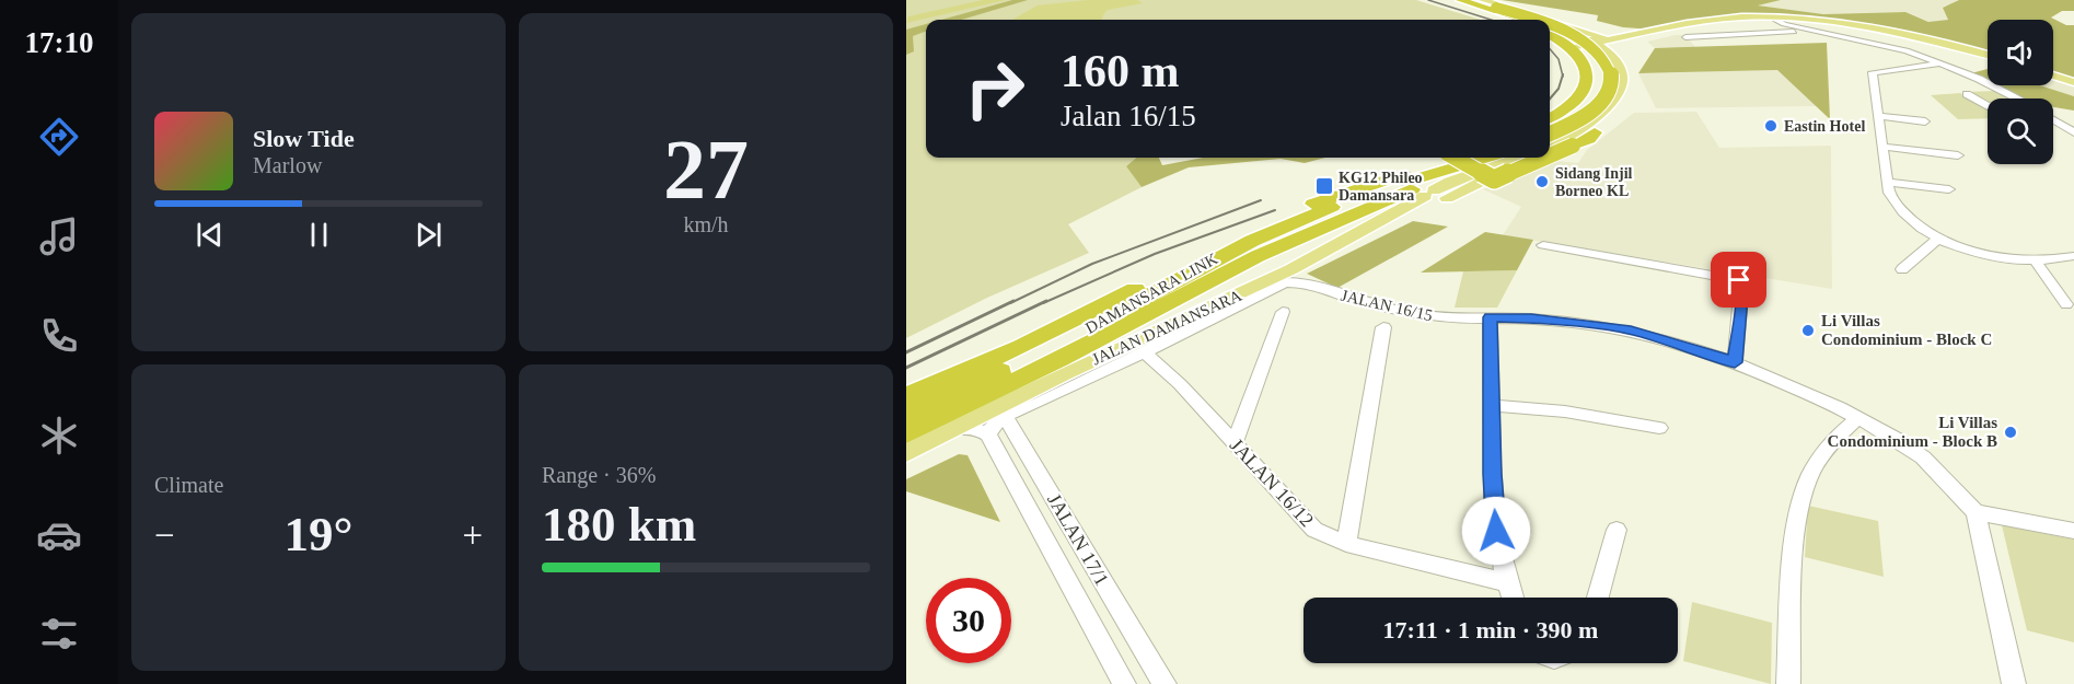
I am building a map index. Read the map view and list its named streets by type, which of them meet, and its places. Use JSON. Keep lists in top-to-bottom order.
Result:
{
  "streets": {
    "highway": ["DAMANSARA LINK"],
    "main road": ["JALAN DAMANSARA"],
    "street": ["JALAN 16/15", "JALAN 16/12", "JALAN 17/1"]
  },
  "crossings": [
    ["DAMANSARA LINK", "JALAN DAMANSARA"],
    ["JALAN 16/15", "JALAN 16/12"],
    ["JALAN DAMANSARA", "JALAN 17/1"]
  ],
  "places": {
    "other": [
      "Eastin Hotel",
      "Sidang Injil Borneo KL",
      "Li Villas Condominium - Block C",
      "Li Villas Condominium - Block B"
    ],
    "transit": ["KG12 Phileo Damansara"]
  },
  "page": {
    "tabs": "17:10",
    "tile": [
      ["27", "km/h"],
      "Climate",
      ["Range · 36%", "180 km"]
    ],
    "turn": ["160 m", "Jalan 16/15"],
    "song": ["Slow Tide", "Marlow"],
    "heat": ["−", "19°", "+"],
    "limit": "30",
    "trip": "17:11 · 1 min · 390 m"
  }
}
